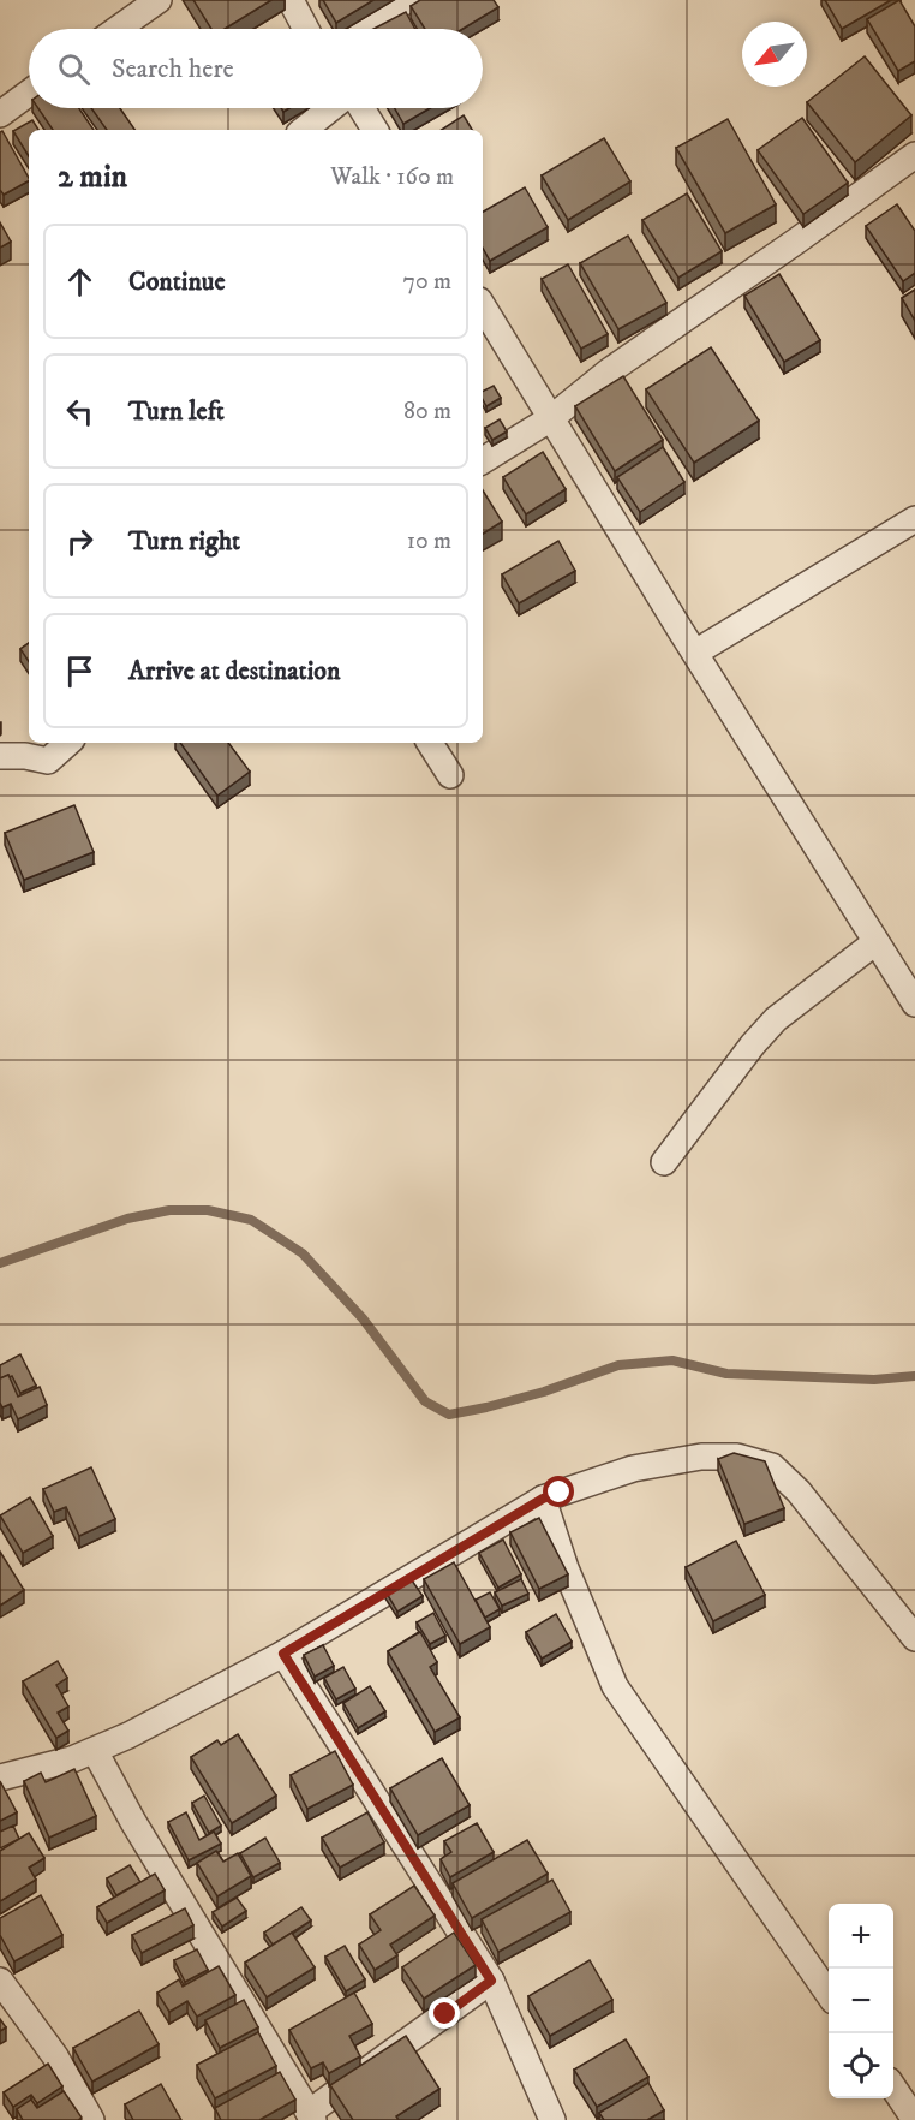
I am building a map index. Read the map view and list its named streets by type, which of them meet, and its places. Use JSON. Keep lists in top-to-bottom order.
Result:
{
  "north": "bottom left",
  "page": {
    "search": "Search here",
    "heading": ["2 min", "Walk · 160 m"],
    "list": [
      ["Continue", "70 m"],
      ["Turn left", "80 m"],
      ["Turn right", "10 m"],
      "Arrive at destination"
    ],
    "map_buttons": ["+", "−"]
  }
}
